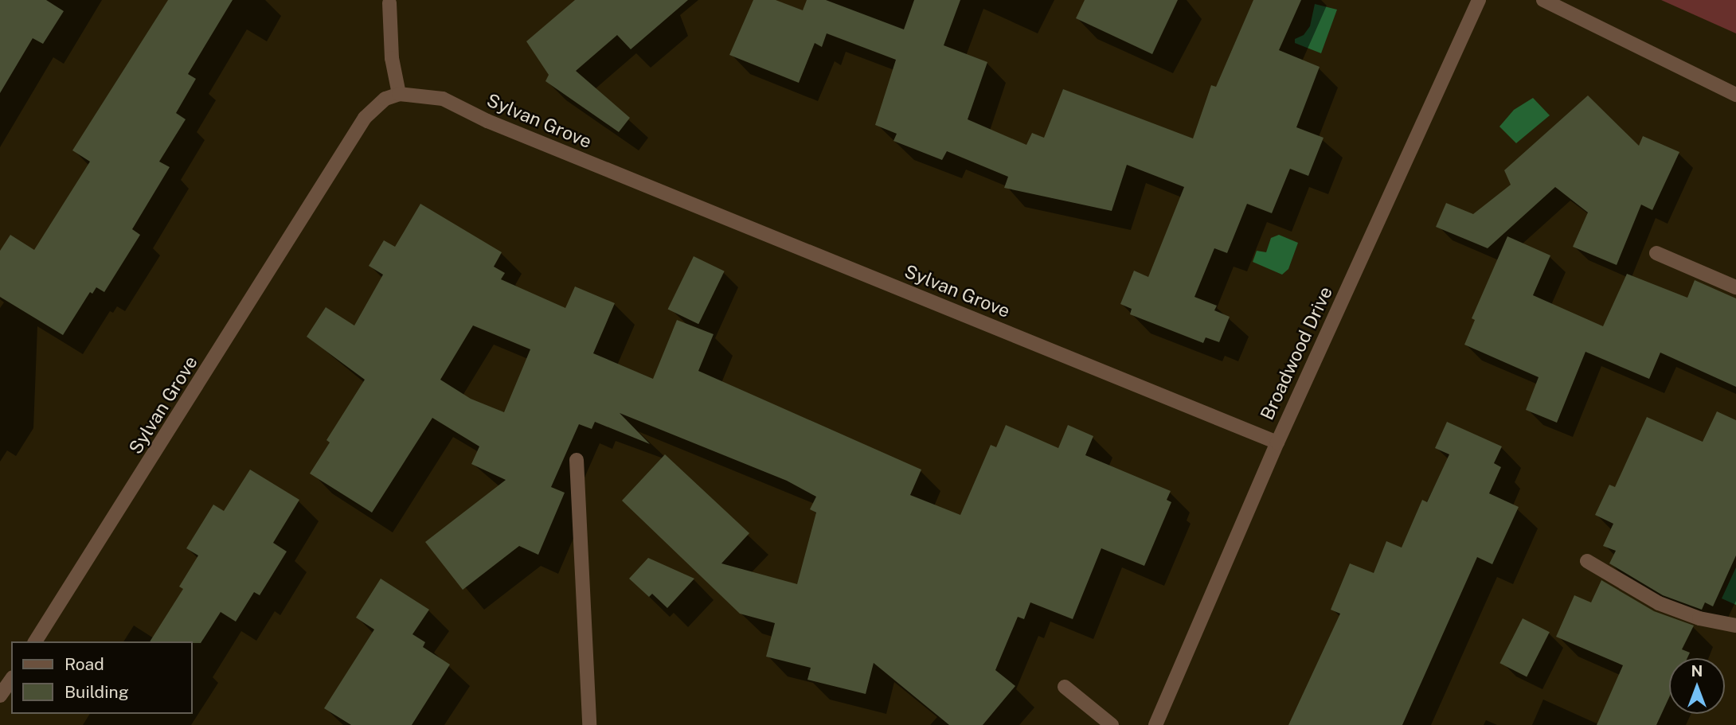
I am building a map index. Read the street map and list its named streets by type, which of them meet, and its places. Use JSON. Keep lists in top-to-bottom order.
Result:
{
  "streets": {
    "street": ["Sylvan Grove", "Broadwood Drive"]
  },
  "crossings": [
    ["Sylvan Grove", "Broadwood Drive"]
  ],
  "legend": ["Road", "Building"],
  "north": "top"
}
